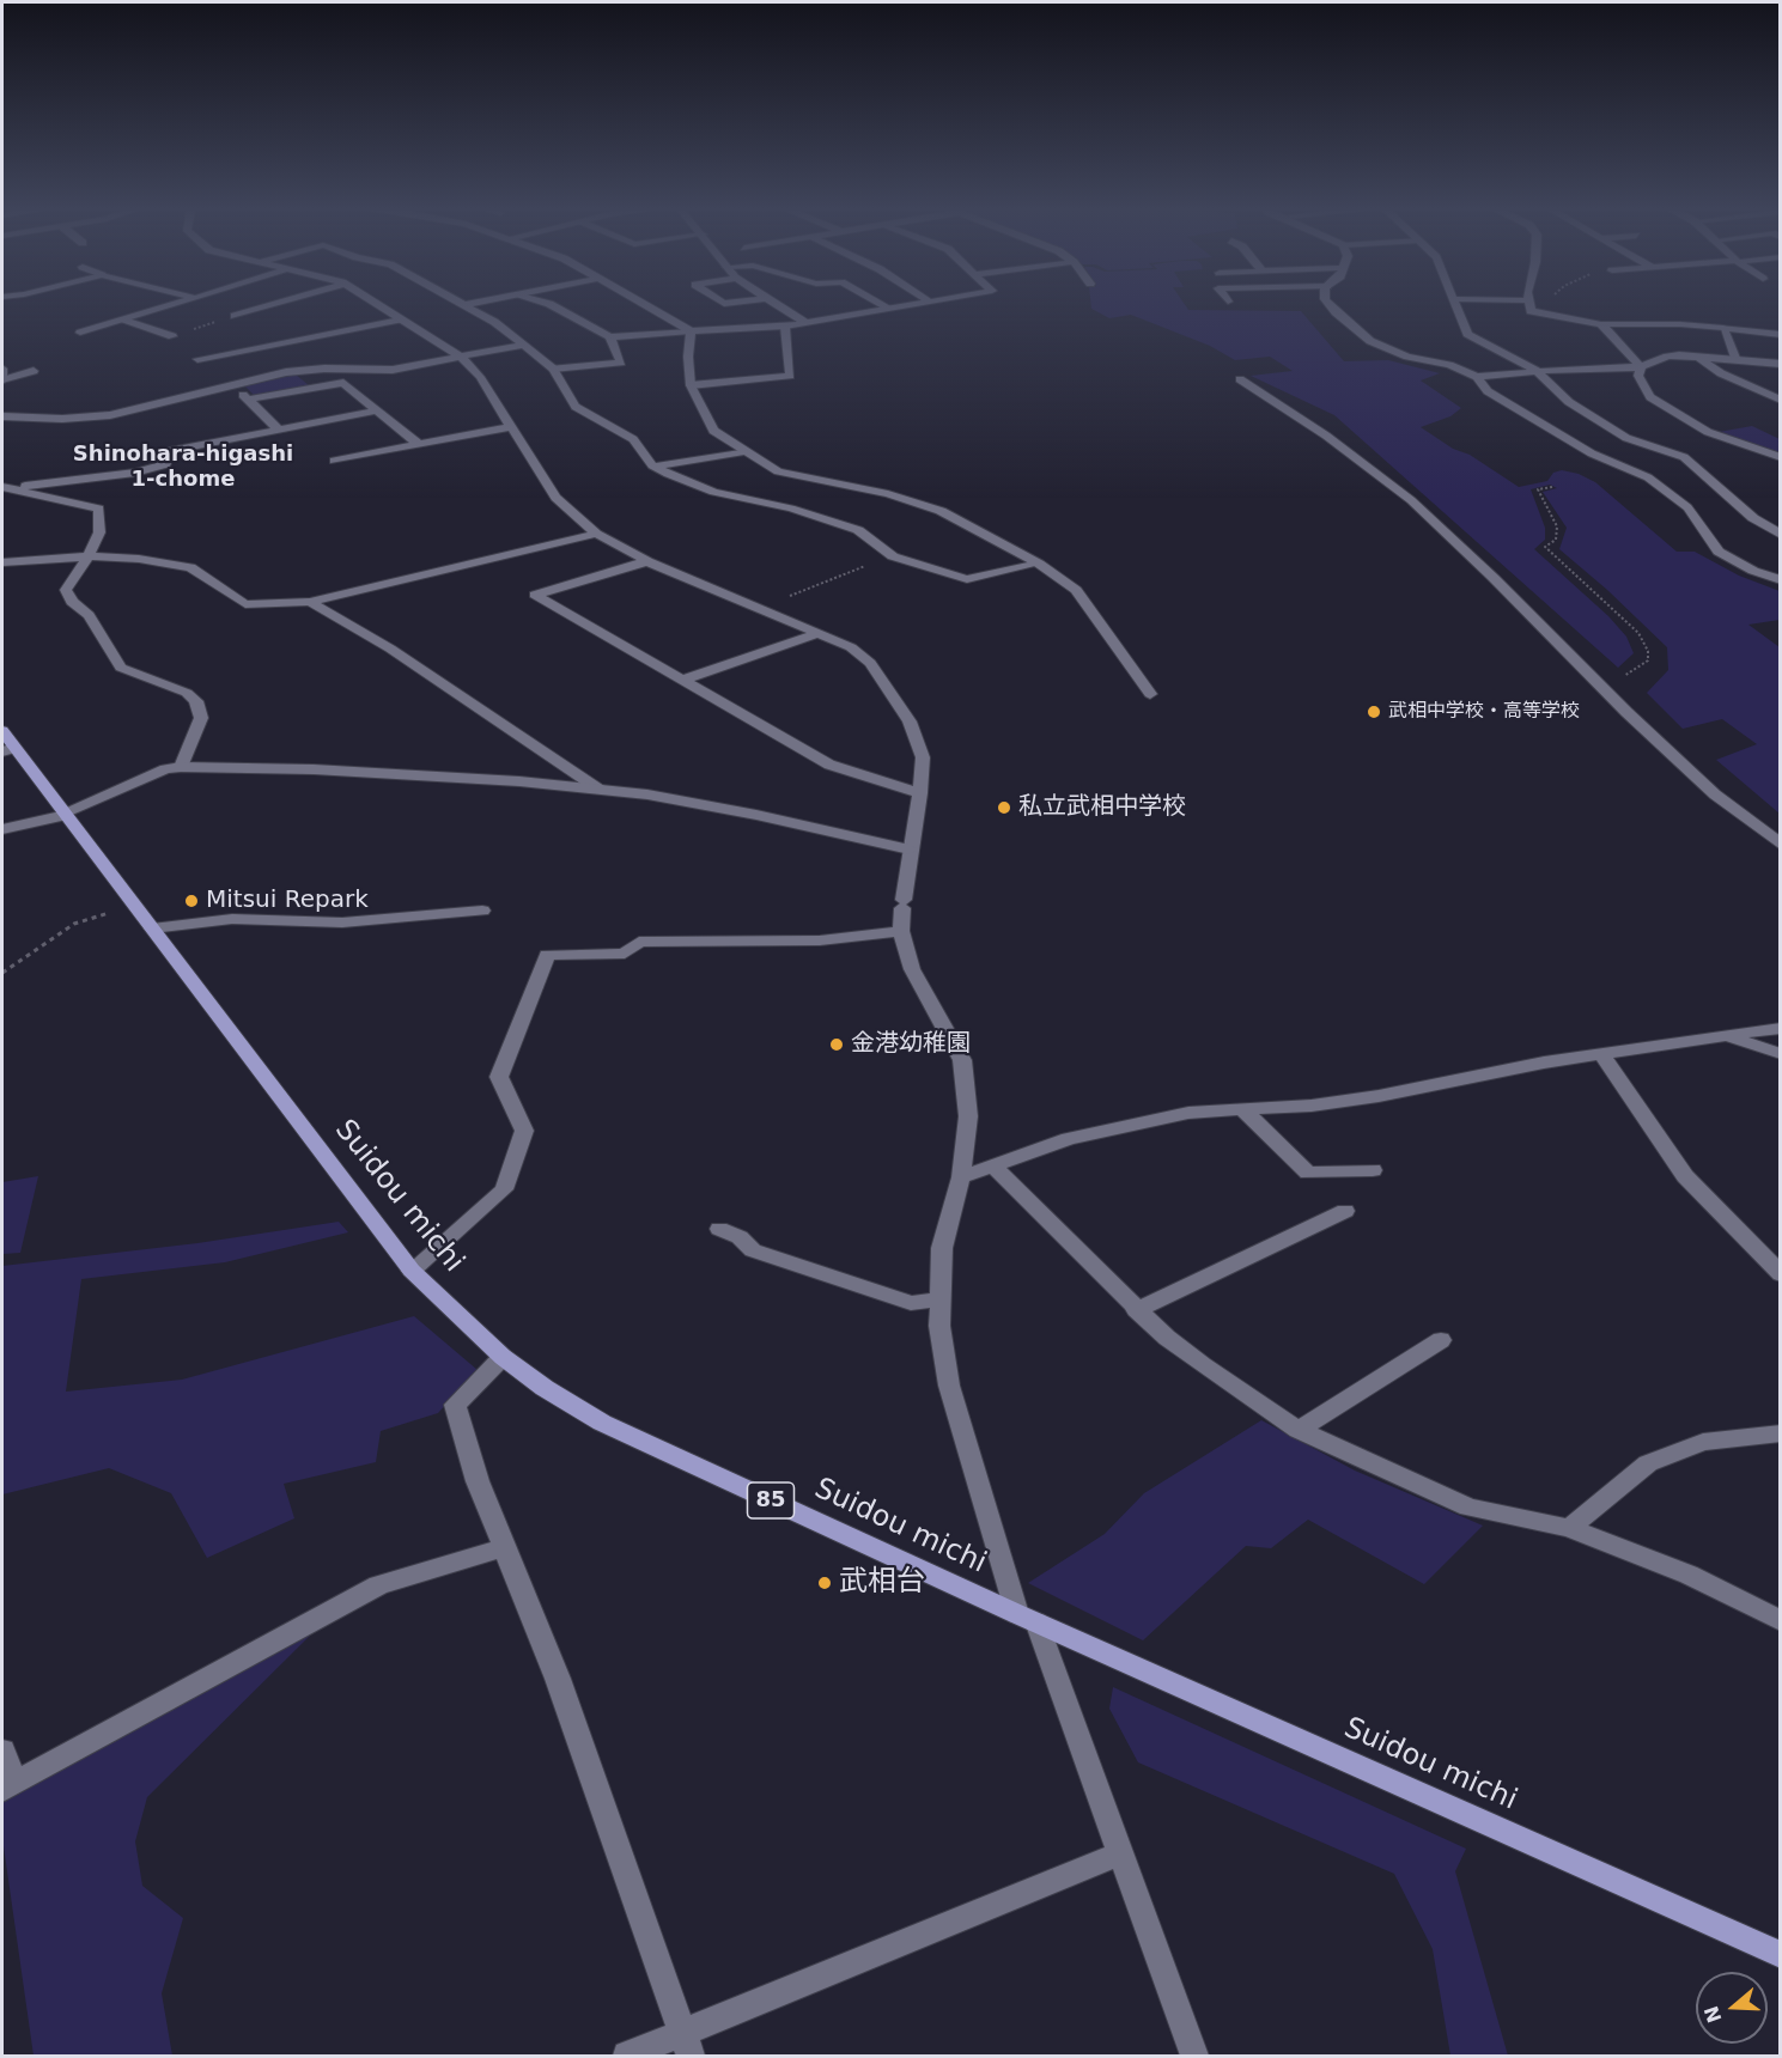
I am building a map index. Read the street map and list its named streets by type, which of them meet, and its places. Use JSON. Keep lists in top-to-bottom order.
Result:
{
  "streets": {
    "main road": ["Suidou michi", "85"]
  },
  "districts": ["Shinohara-higashi 1-chome"],
  "places": [
    "武相中学校・高等学校",
    "私立武相中学校",
    "Mitsui Repark",
    "金港幼稚園",
    "武相台"
  ],
  "north": "left"
}
